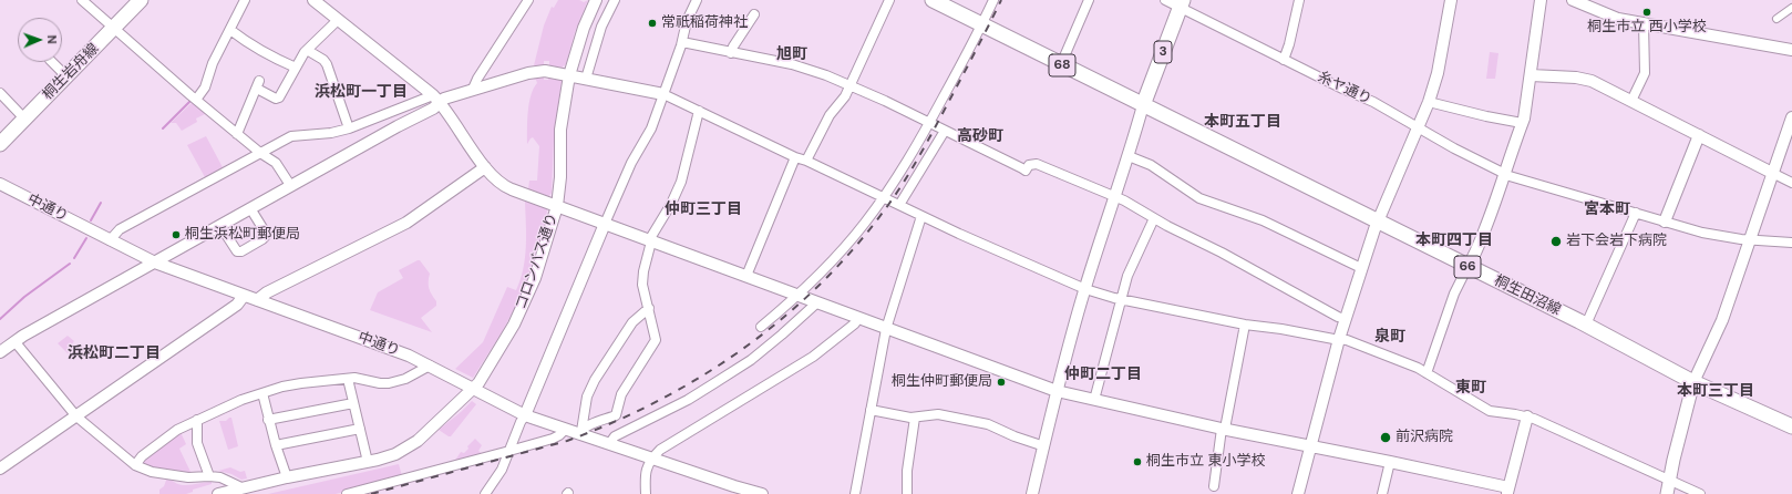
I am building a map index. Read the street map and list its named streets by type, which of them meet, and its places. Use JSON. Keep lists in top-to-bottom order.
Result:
{
  "streets": {
    "main road": [
      "3",
      "68",
      "桐生岩舟線",
      "66",
      "桐生田沼線"
    ],
    "street": ["糸ヤ通り", "中通り", "コロンバス通り"]
  },
  "crossings": [
    ["3", "68"],
    ["3", "糸ヤ通り"],
    ["3", "桐生田沼線"],
    ["68", "桐生田沼線"],
    ["中通り", "コロンバス通り"]
  ],
  "districts": [
    "旭町",
    "浜松町一丁目",
    "本町五丁目",
    "高砂町",
    "仲町三丁目",
    "宮本町",
    "本町四丁目",
    "泉町",
    "浜松町二丁目",
    "仲町二丁目",
    "東町",
    "本町三丁目"
  ],
  "places": [
    "桐生市立 西小学校",
    "常祇稲荷神社",
    "桐生浜松町郵便局",
    "岩下会岩下病院",
    "桐生仲町郵便局",
    "前沢病院",
    "桐生市立 東小学校"
  ],
  "north": "right"
}
